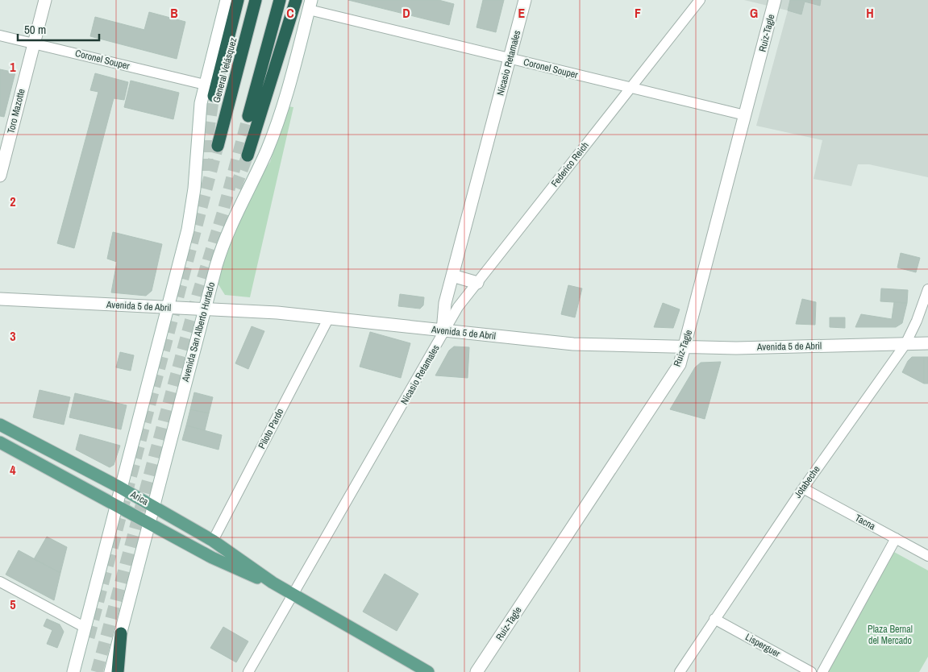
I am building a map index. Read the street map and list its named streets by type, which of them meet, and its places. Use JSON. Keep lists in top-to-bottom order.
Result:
{
  "streets": {
    "highway": ["General Velásquez"],
    "main road": ["Arica"],
    "street": [
      "Ruiz-Tagle",
      "Coronel Souper",
      "Nicasio Retamales",
      "Toro Mazotte",
      "Federico Reich",
      "Avenida 5 de Abril",
      "Avenida San Alberto Hurtado",
      "Piloto Pardo",
      "Jotabeche",
      "Tacna",
      "Lisperguer"
    ]
  },
  "crossings": [
    ["Ruiz-Tagle", "Coronel Souper"],
    ["Ruiz-Tagle", "Avenida 5 de Abril"],
    ["Coronel Souper", "Nicasio Retamales"],
    ["Coronel Souper", "Toro Mazotte"],
    ["Coronel Souper", "Federico Reich"],
    ["Coronel Souper", "Avenida San Alberto Hurtado"],
    ["Nicasio Retamales", "Federico Reich"],
    ["Nicasio Retamales", "Avenida 5 de Abril"],
    ["Nicasio Retamales", "Arica"],
    ["Federico Reich", "Avenida 5 de Abril"],
    ["Avenida 5 de Abril", "Avenida San Alberto Hurtado"],
    ["Avenida 5 de Abril", "Piloto Pardo"],
    ["Avenida 5 de Abril", "Jotabeche"],
    ["Avenida San Alberto Hurtado", "Arica"],
    ["Piloto Pardo", "Arica"],
    ["Jotabeche", "Tacna"],
    ["Jotabeche", "Lisperguer"]
  ],
  "parks": ["Plaza Bernal del Mercado"],
  "scale_bar": "50 m",
  "grid": {
    "columns": [
      "B",
      "C",
      "D",
      "E",
      "F",
      "G",
      "H"
    ],
    "rows": [
      "1",
      "2",
      "3",
      "4",
      "5"
    ]
  }
}
